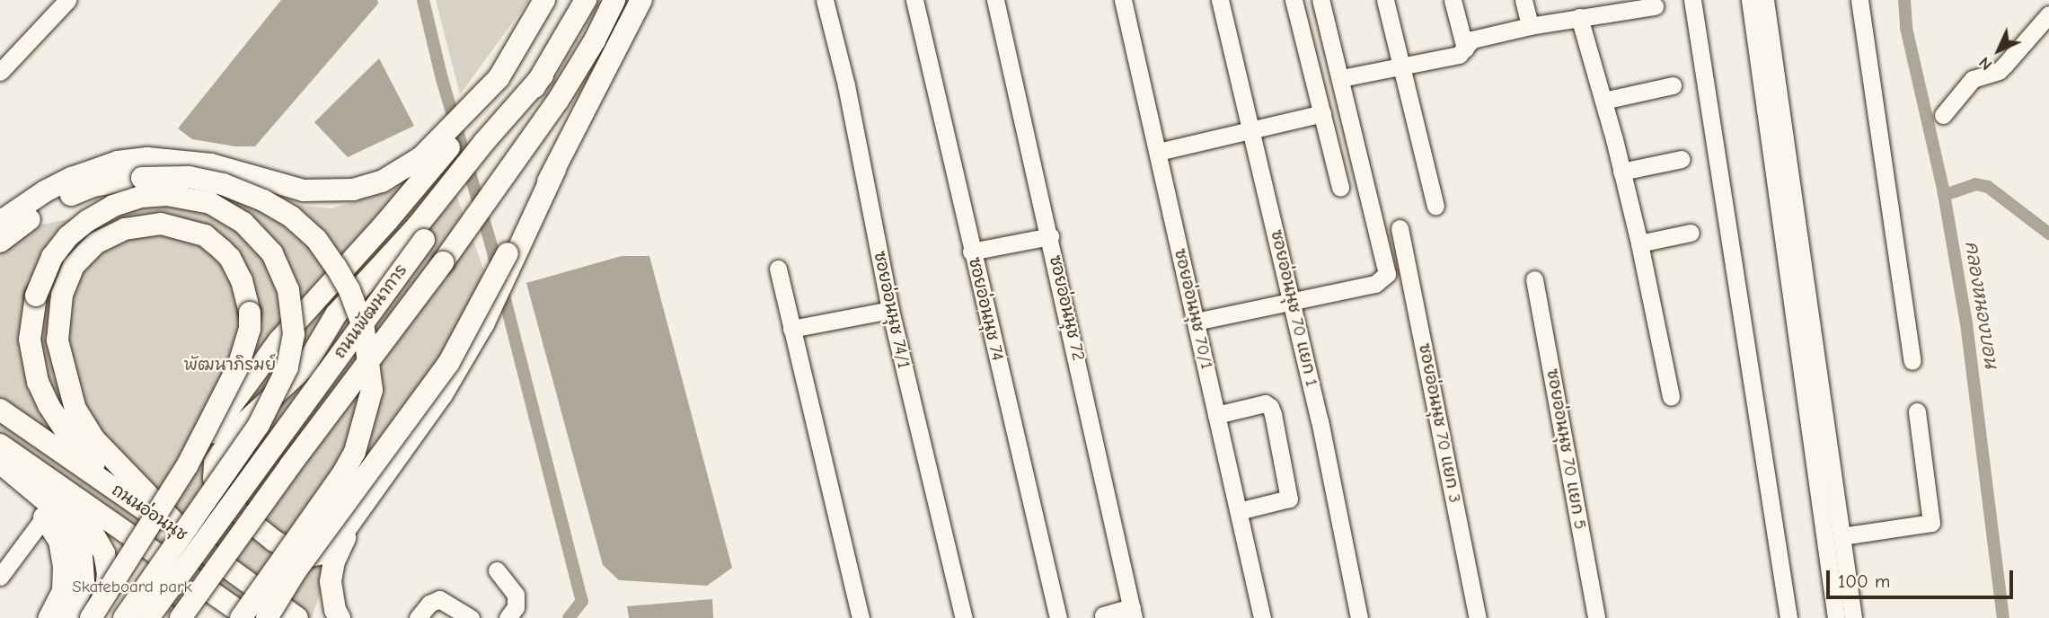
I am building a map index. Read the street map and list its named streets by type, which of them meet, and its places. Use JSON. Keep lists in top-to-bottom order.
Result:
{
  "streets": {
    "main road": ["ถนนพัฒนาการ", "ถนนอ่อนนุช"],
    "street": [
      "ซอยอ่อนนุช 72",
      "ซอยอ่อนนุช 70 แยก 1",
      "ซอยอ่อนนุช 74",
      "ซอยอ่อนนุช 70/1",
      "ซอยอ่อนนุช 74/1",
      "ซอยอ่อนนุช 70 แยก 3",
      "ซอยอ่อนนุช 70 แยก 5"
    ]
  },
  "water": ["คลองหนองบอน"],
  "parks": ["พัฒนาภิรมย์", "Skateboard park"],
  "scale_bar": "100 m",
  "north": "bottom left"
}
